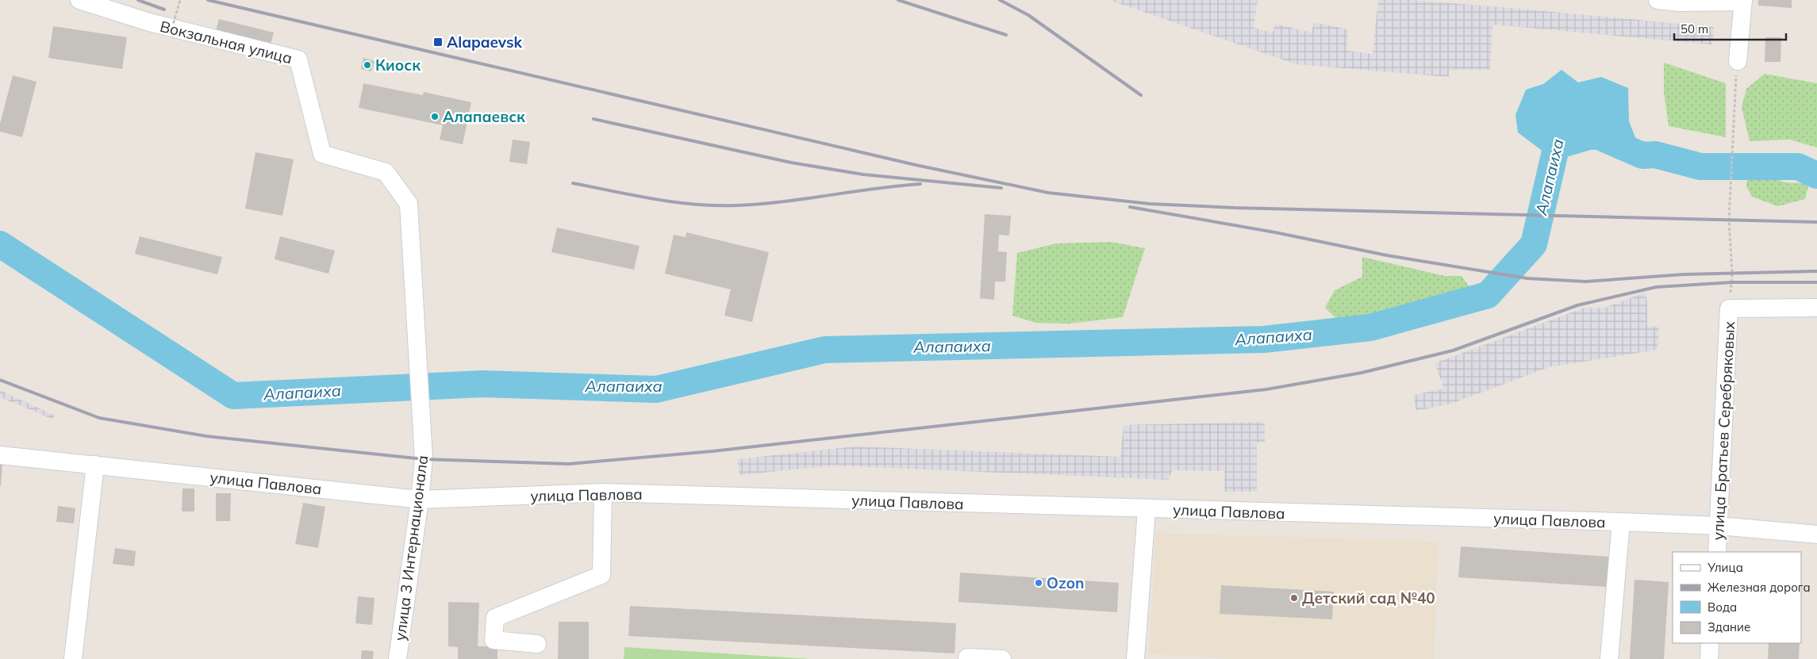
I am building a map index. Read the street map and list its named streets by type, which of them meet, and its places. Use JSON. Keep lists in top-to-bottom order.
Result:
{
  "streets": {
    "street": [
      "Вокзальная улица",
      "улица Братьев Серебряковых",
      "улица Павлова",
      "улица 3 Интернационала"
    ]
  },
  "crossings": [
    ["Вокзальная улица", "улица 3 Интернационала"],
    ["улица Братьев Серебряковых", "улица Павлова"],
    ["улица Павлова", "улица 3 Интернационала"]
  ],
  "water": ["Алапаиха"],
  "places": {
    "transit": ["Alapaevsk"],
    "other": [
      "Киоск",
      "Алапаевск",
      "Ozon",
      "Детский сад №40"
    ]
  },
  "legend": [
    "Улица",
    "Железная дорога",
    "Вода",
    "Здание"
  ],
  "scale_bar": "50 m"
}
